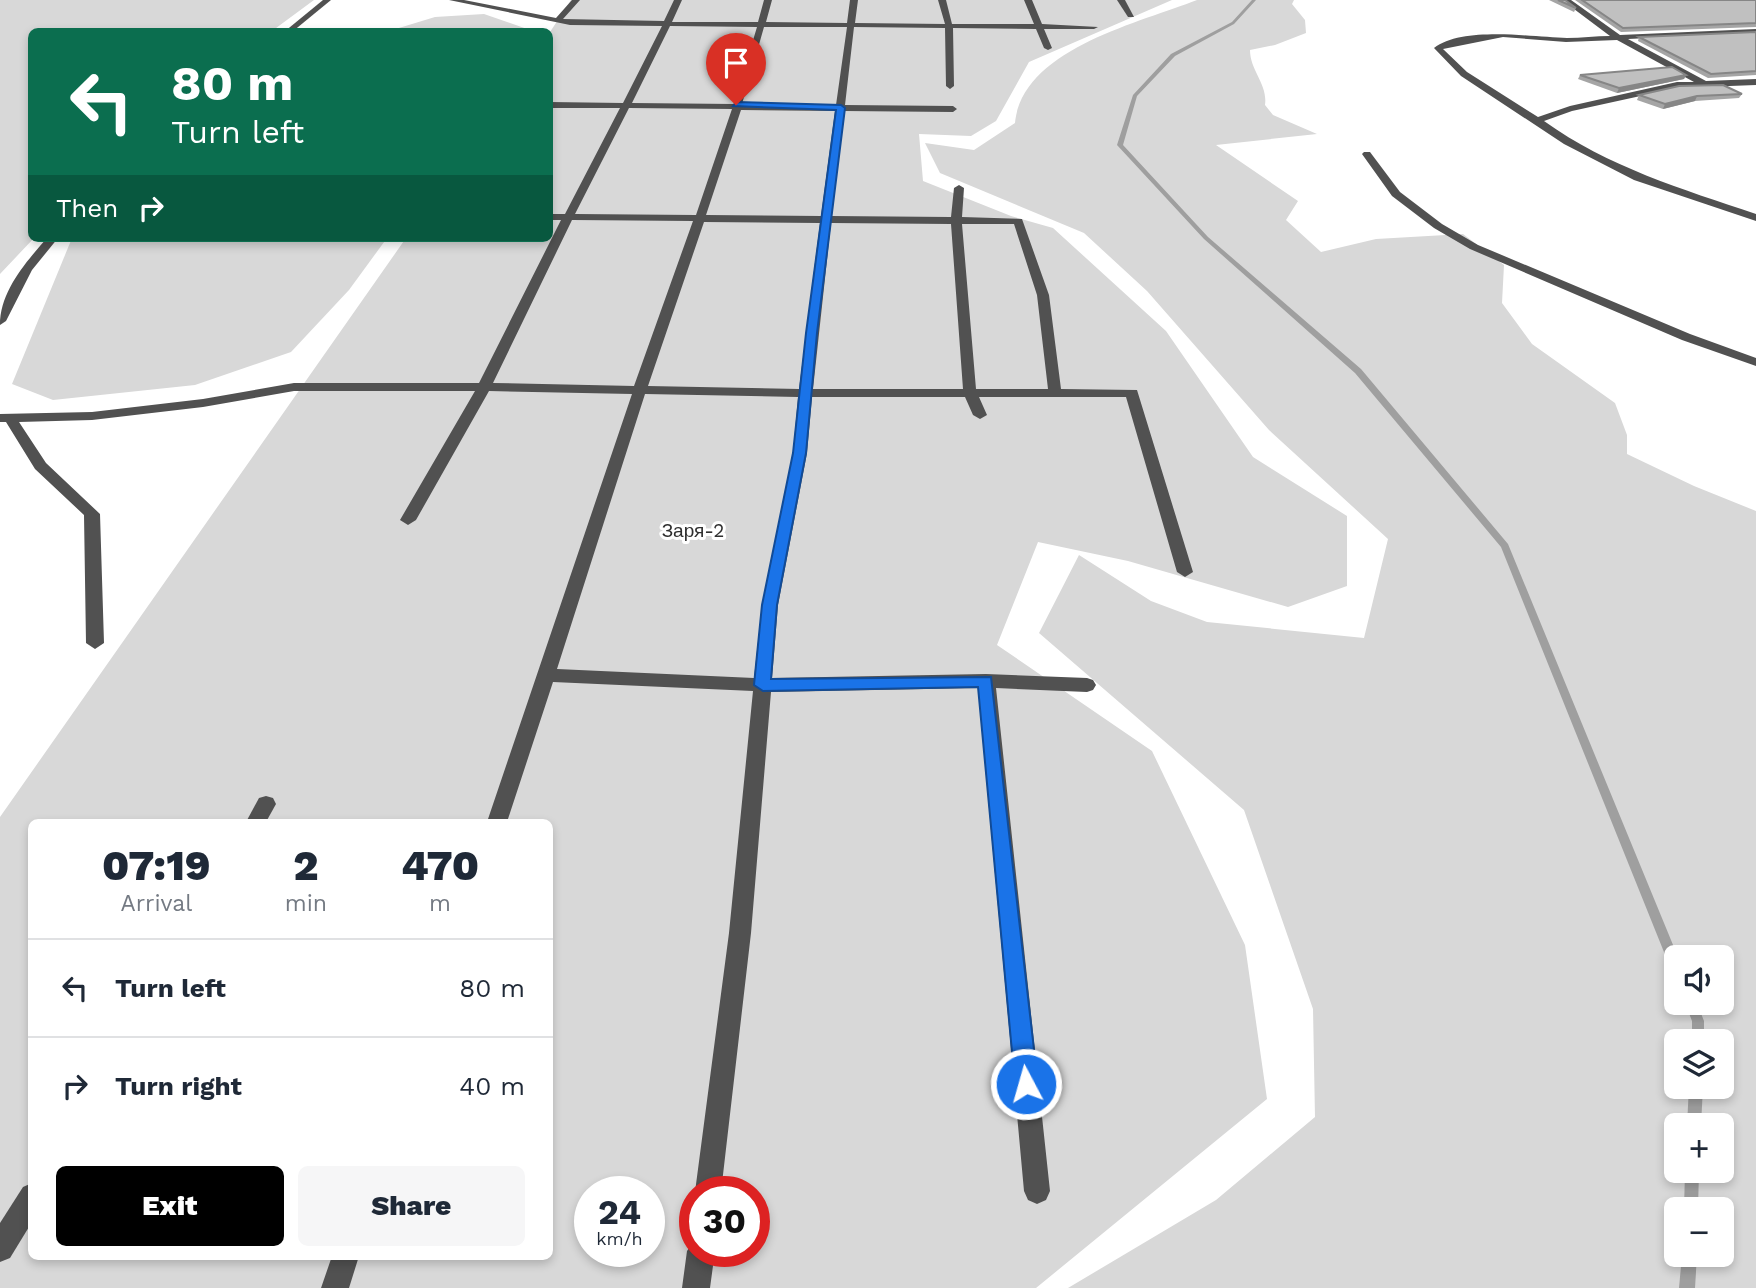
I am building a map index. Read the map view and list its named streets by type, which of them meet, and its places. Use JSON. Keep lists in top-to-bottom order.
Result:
{
  "parks": ["Заря-2"],
  "page": {
    "turn": ["80 m", "Turn left"],
    "then": "Then",
    "eta": [
      "07:19",
      "Arrival",
      "2",
      "min",
      "470",
      "m"
    ],
    "list": [
      {
        "name": "Turn left",
        "value": "80 m"
      },
      {
        "name": "Turn right",
        "value": "40 m"
      }
    ],
    "map_buttons": ["+", "−"],
    "buttons": ["Exit", "Share"],
    "speed": "24 km/h",
    "limit": "30"
  }
}
